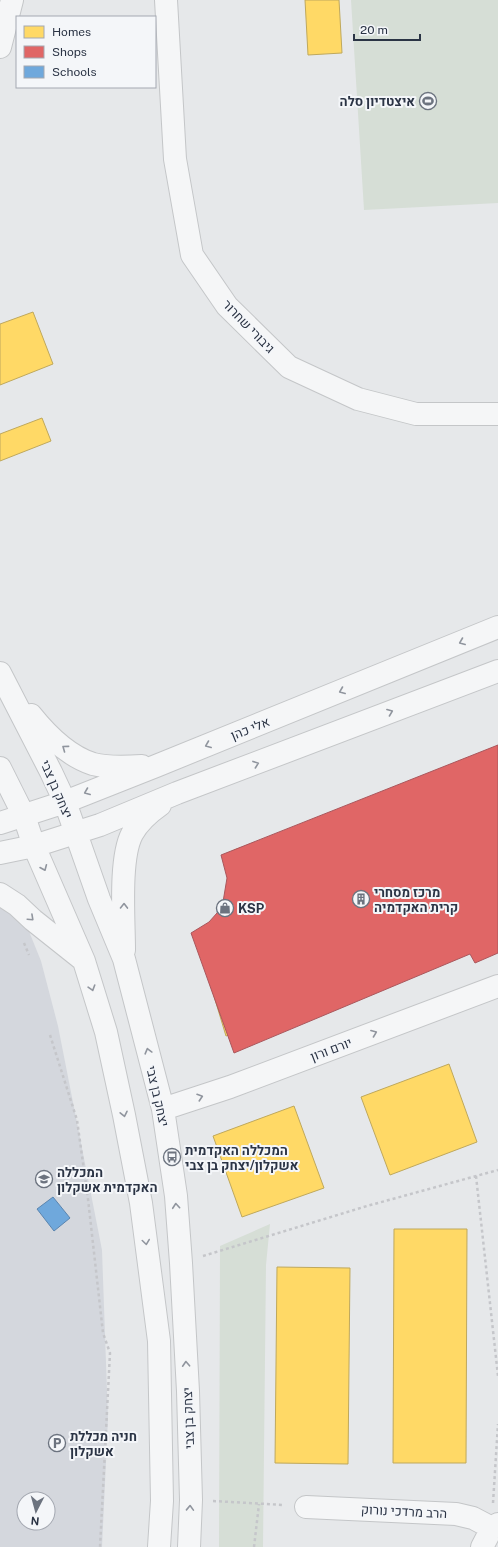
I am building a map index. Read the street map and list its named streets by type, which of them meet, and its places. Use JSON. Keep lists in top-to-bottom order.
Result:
{
  "streets": {
    "street": [
      "גיבורי שחרור",
      "אלי כהן",
      "יצחק בן צבי",
      "יורם ורון",
      "הרב מרדכי נורוק"
    ]
  },
  "crossings": [
    ["אלי כהן", "יצחק בן צבי"],
    ["יצחק בן צבי", "יורם ורון"]
  ],
  "one_way": ["יורם ורון"],
  "places": {
    "sports": ["איצטדיון סלה"],
    "building": ["מרכז מסחרי קרית האקדמיה"],
    "shop": ["KSP"],
    "bus stop": ["המכללה האקדמית אשקלון/יצחק בן צבי"],
    "school or university": ["המכללה האקדמית אשקלון"],
    "parking": ["חניה מכללת אשקלון"]
  },
  "legend": ["Homes", "Shops", "Schools"],
  "scale_bar": "20 m",
  "north": "bottom"
}
